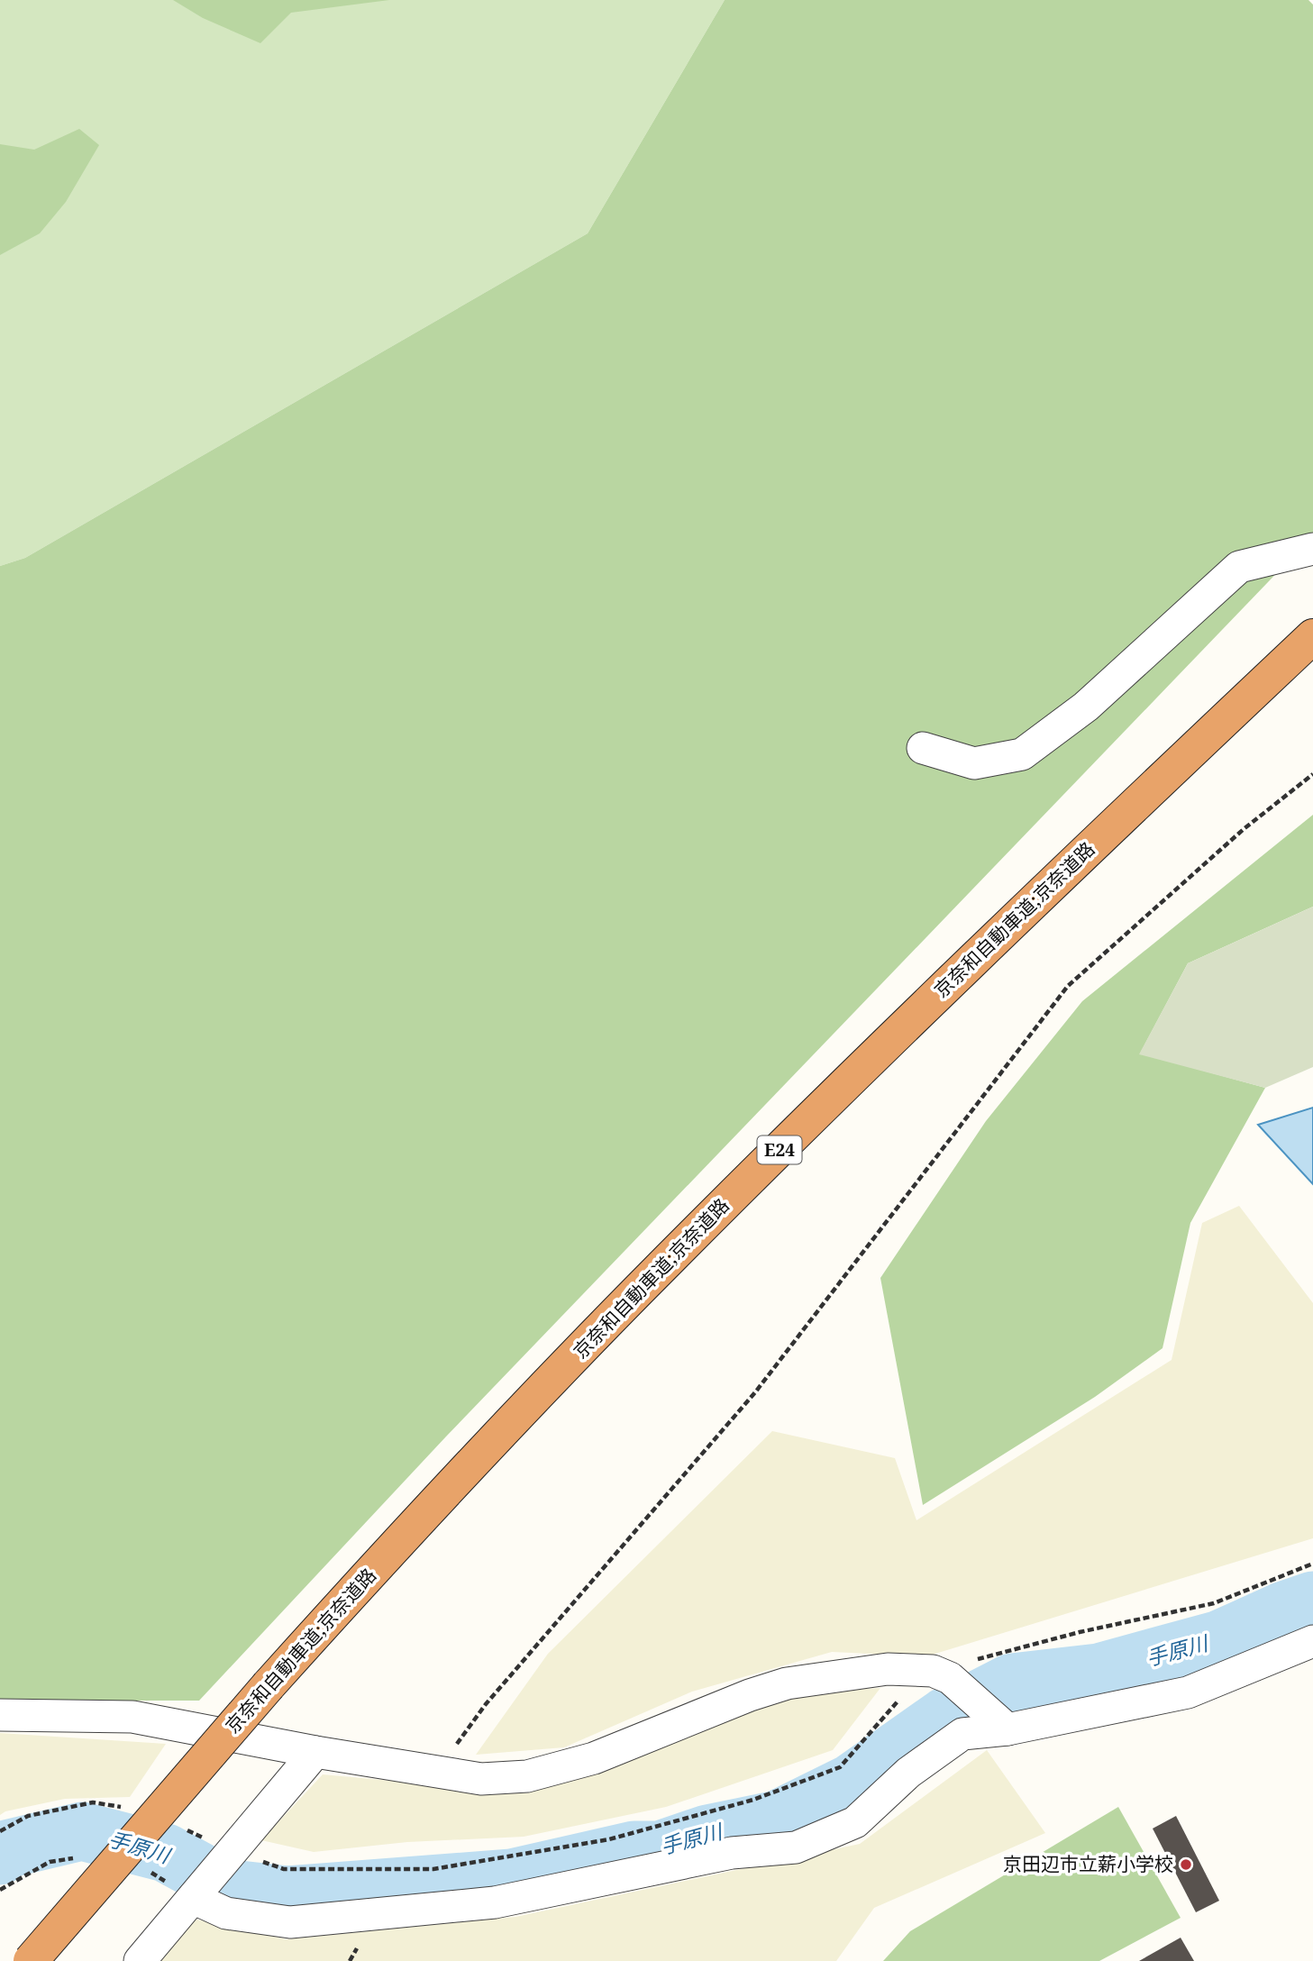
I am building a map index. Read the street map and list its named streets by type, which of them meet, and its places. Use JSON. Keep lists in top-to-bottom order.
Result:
{
  "streets": {
    "highway": ["京奈和自動車道;京奈道路", "E24"]
  },
  "water": ["手原川"],
  "places": ["京田辺市立薪小学校"]
}
